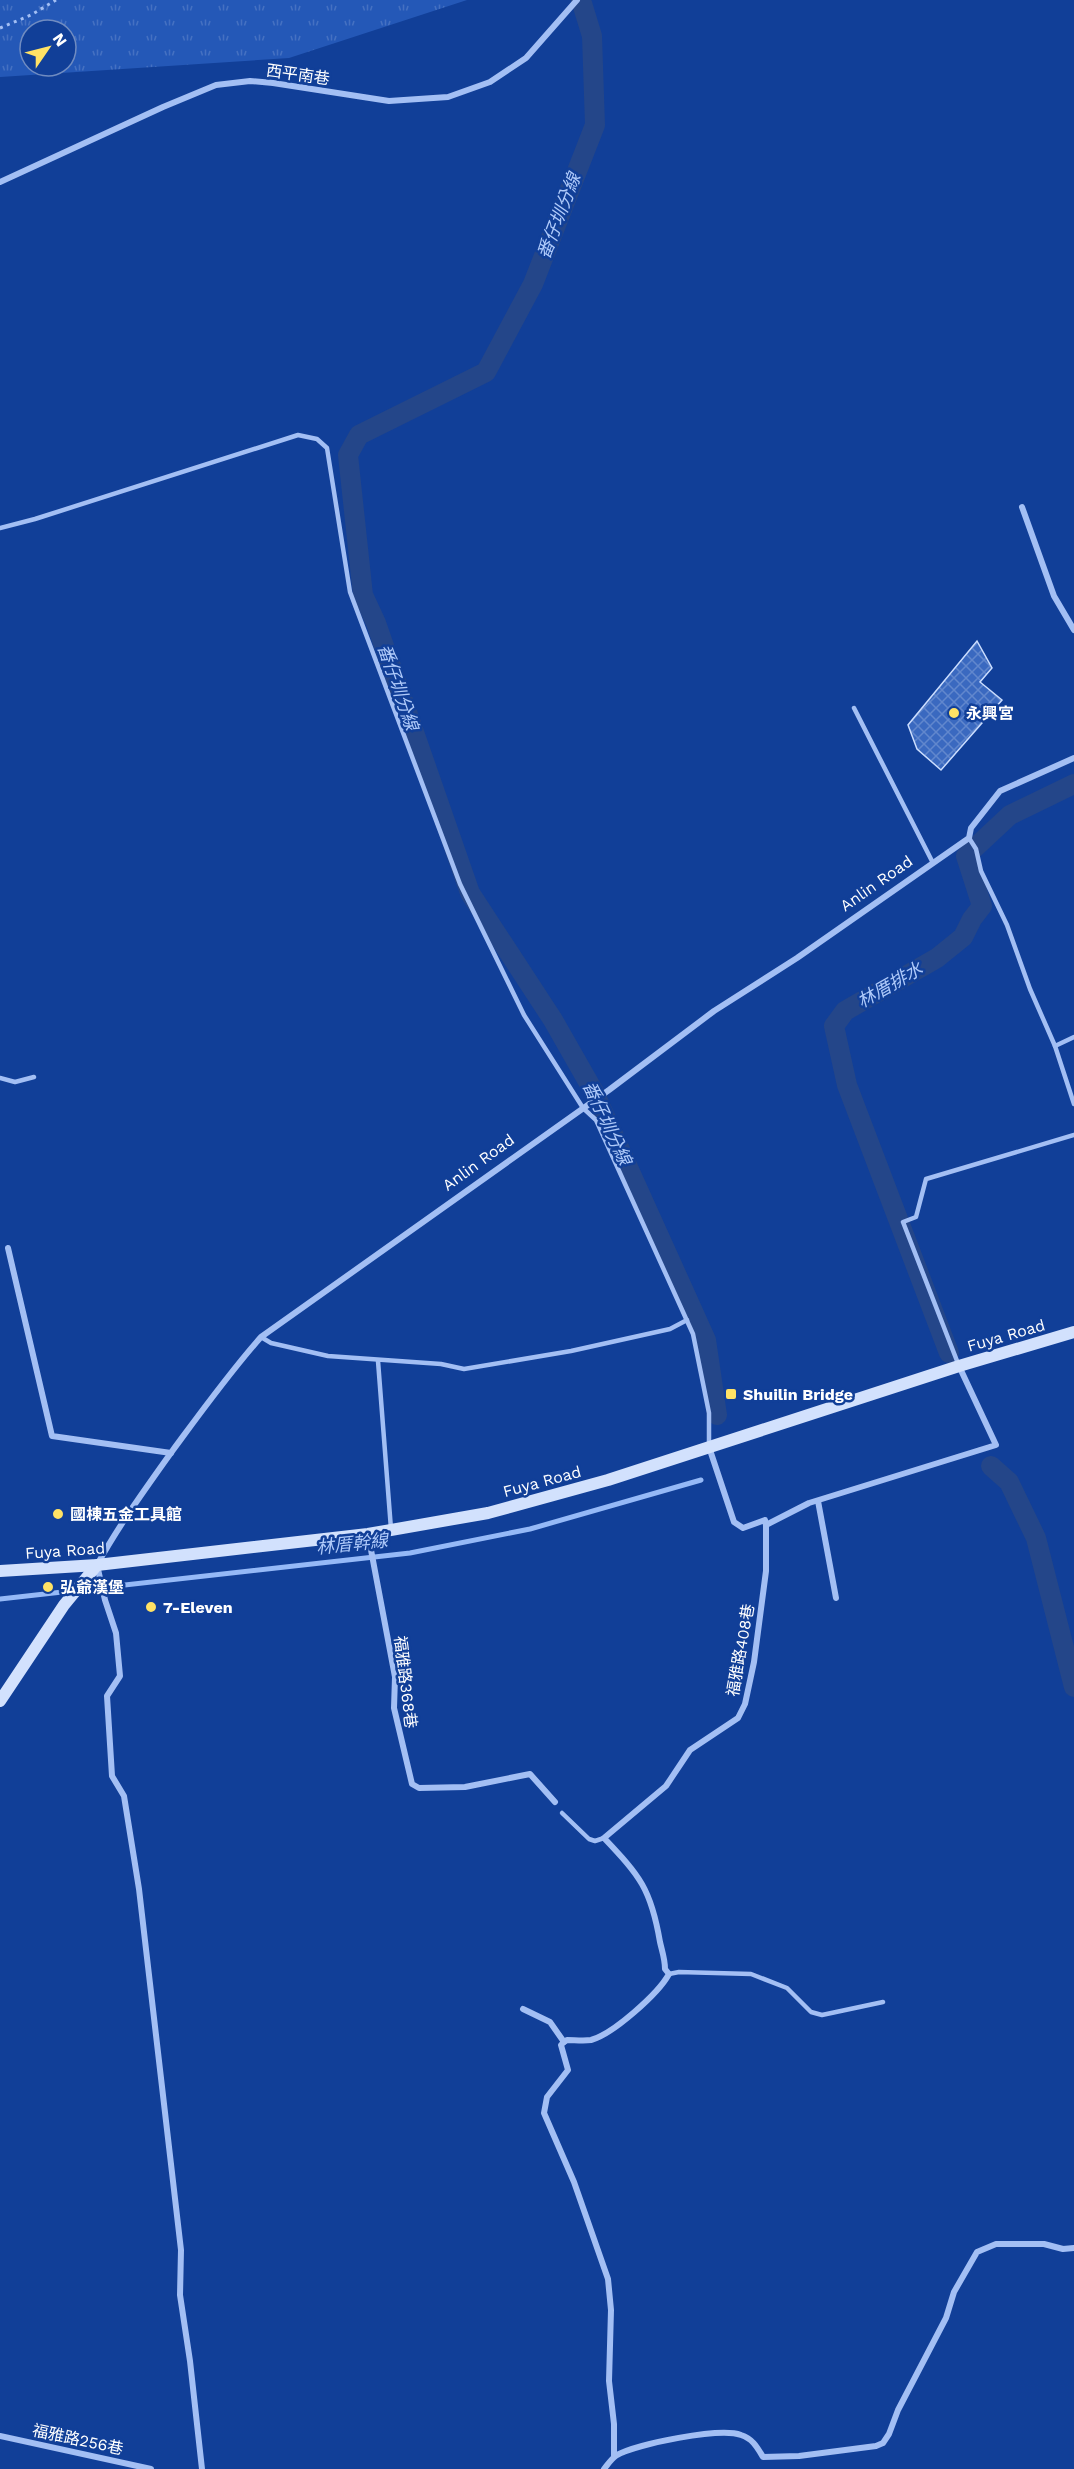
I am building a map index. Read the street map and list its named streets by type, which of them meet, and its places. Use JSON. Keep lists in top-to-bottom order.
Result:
{
  "streets": {
    "main road": ["Anlin Road", "Fuya Road"],
    "street": [
      "西平南巷",
      "福雅路408巷",
      "福雅路368巷",
      "福雅路256巷"
    ]
  },
  "crossings": [
    ["Anlin Road", "Fuya Road"],
    ["Fuya Road", "福雅路368巷"]
  ],
  "water": ["番仔圳分線", "林厝排水", "林厝幹線"],
  "places": {
    "other": [
      "永興宮",
      "國棟五金工具館",
      "弘爺漢堡",
      "7-Eleven"
    ],
    "transit": ["Shuilin Bridge"]
  },
  "north": "top right"
}
